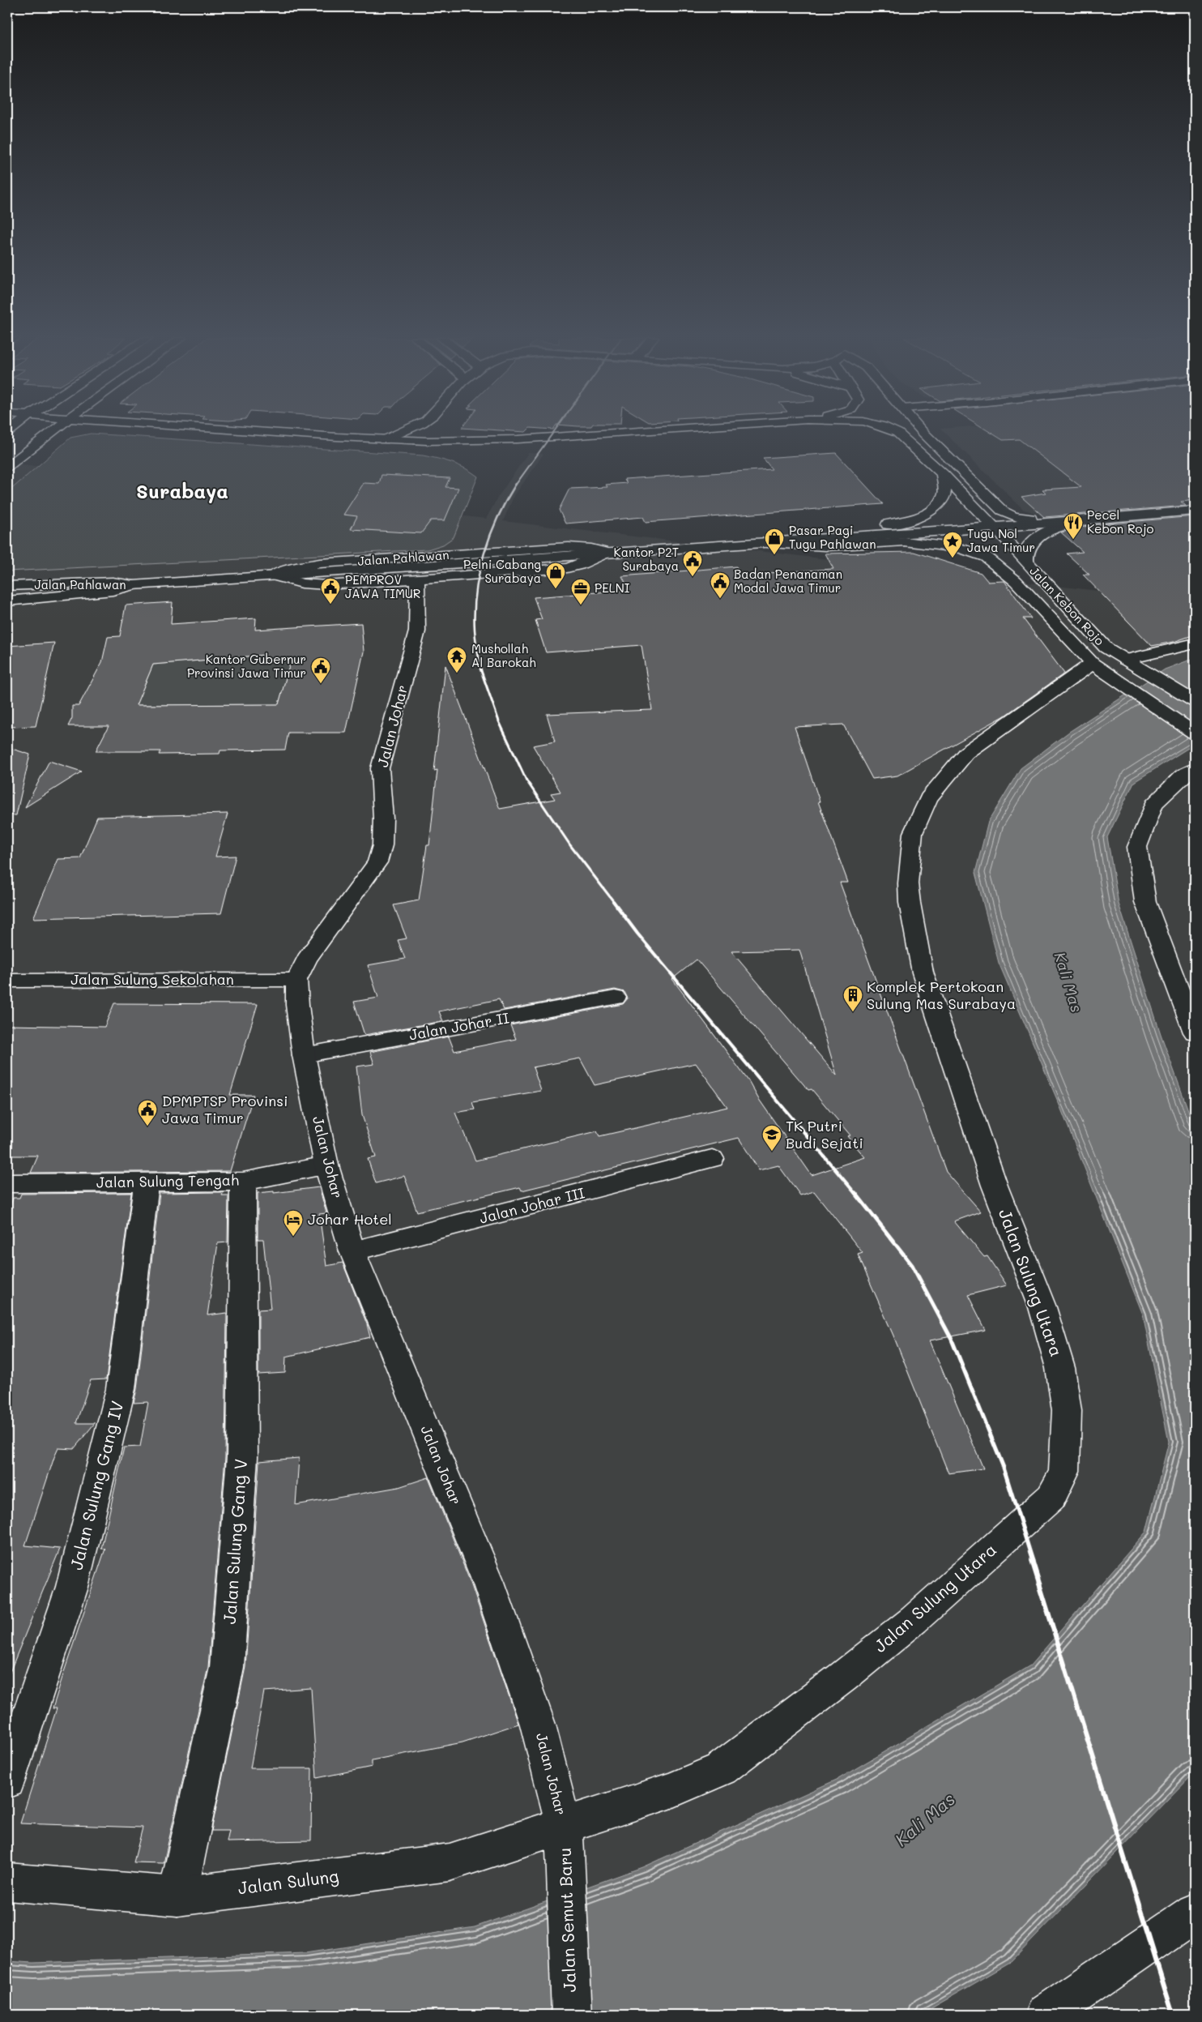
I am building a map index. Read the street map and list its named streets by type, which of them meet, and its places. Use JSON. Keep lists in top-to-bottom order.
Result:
{
  "streets": {
    "street": [
      "Jalan Pahlawan",
      "Jalan Kebon Rojo",
      "Jalan Johar",
      "Jalan Sulung Sekolahan",
      "Jalan Johar II",
      "Jalan Sulung Tengah",
      "Jalan Johar III",
      "Jalan Sulung Utara",
      "Jalan Sulung Gang IV",
      "Jalan Sulung Gang V",
      "Jalan Sulung",
      "Jalan Semut Baru"
    ]
  },
  "crossings": [
    ["Jalan Pahlawan", "Jalan Kebon Rojo"],
    ["Jalan Pahlawan", "Jalan Johar"],
    ["Jalan Kebon Rojo", "Jalan Sulung Utara"],
    ["Jalan Johar", "Jalan Sulung Sekolahan"],
    ["Jalan Johar", "Jalan Johar II"],
    ["Jalan Johar", "Jalan Sulung Tengah"],
    ["Jalan Johar", "Jalan Johar III"],
    ["Jalan Johar", "Jalan Sulung Utara"],
    ["Jalan Johar", "Jalan Sulung"],
    ["Jalan Johar", "Jalan Semut Baru"],
    ["Jalan Sulung Tengah", "Jalan Sulung Gang IV"],
    ["Jalan Sulung Tengah", "Jalan Sulung Gang V"],
    ["Jalan Sulung Utara", "Jalan Sulung"],
    ["Jalan Sulung Utara", "Jalan Semut Baru"],
    ["Jalan Sulung Gang V", "Jalan Sulung"],
    ["Jalan Sulung", "Jalan Semut Baru"]
  ],
  "districts": ["Surabaya"],
  "water": ["Kali Mas"],
  "places": {
    "restaurant": ["Pecel Kebon Rojo"],
    "shop": ["Pasar Pagi Tugu Pahlawan", "Pelni Cabang Surabaya"],
    "place": ["Tugu Nol Jawa Timur"],
    "public building": [
      "Kantor P2T Surabaya",
      "Badan Penanaman Modal Jawa Timur",
      "PEMPROV JAWA TIMUR",
      "Kantor Gubernur Provinsi Jawa Timur",
      "DPMPTSP Provinsi Jawa Timur"
    ],
    "office": ["PELNI"],
    "temple": ["Mushollah Al Barokah"],
    "building": ["Komplek Pertokoan Sulung Mas Surabaya"],
    "school or university": ["TK Putri Budi Sejati"],
    "hotel": ["Johar Hotel"]
  }
}
